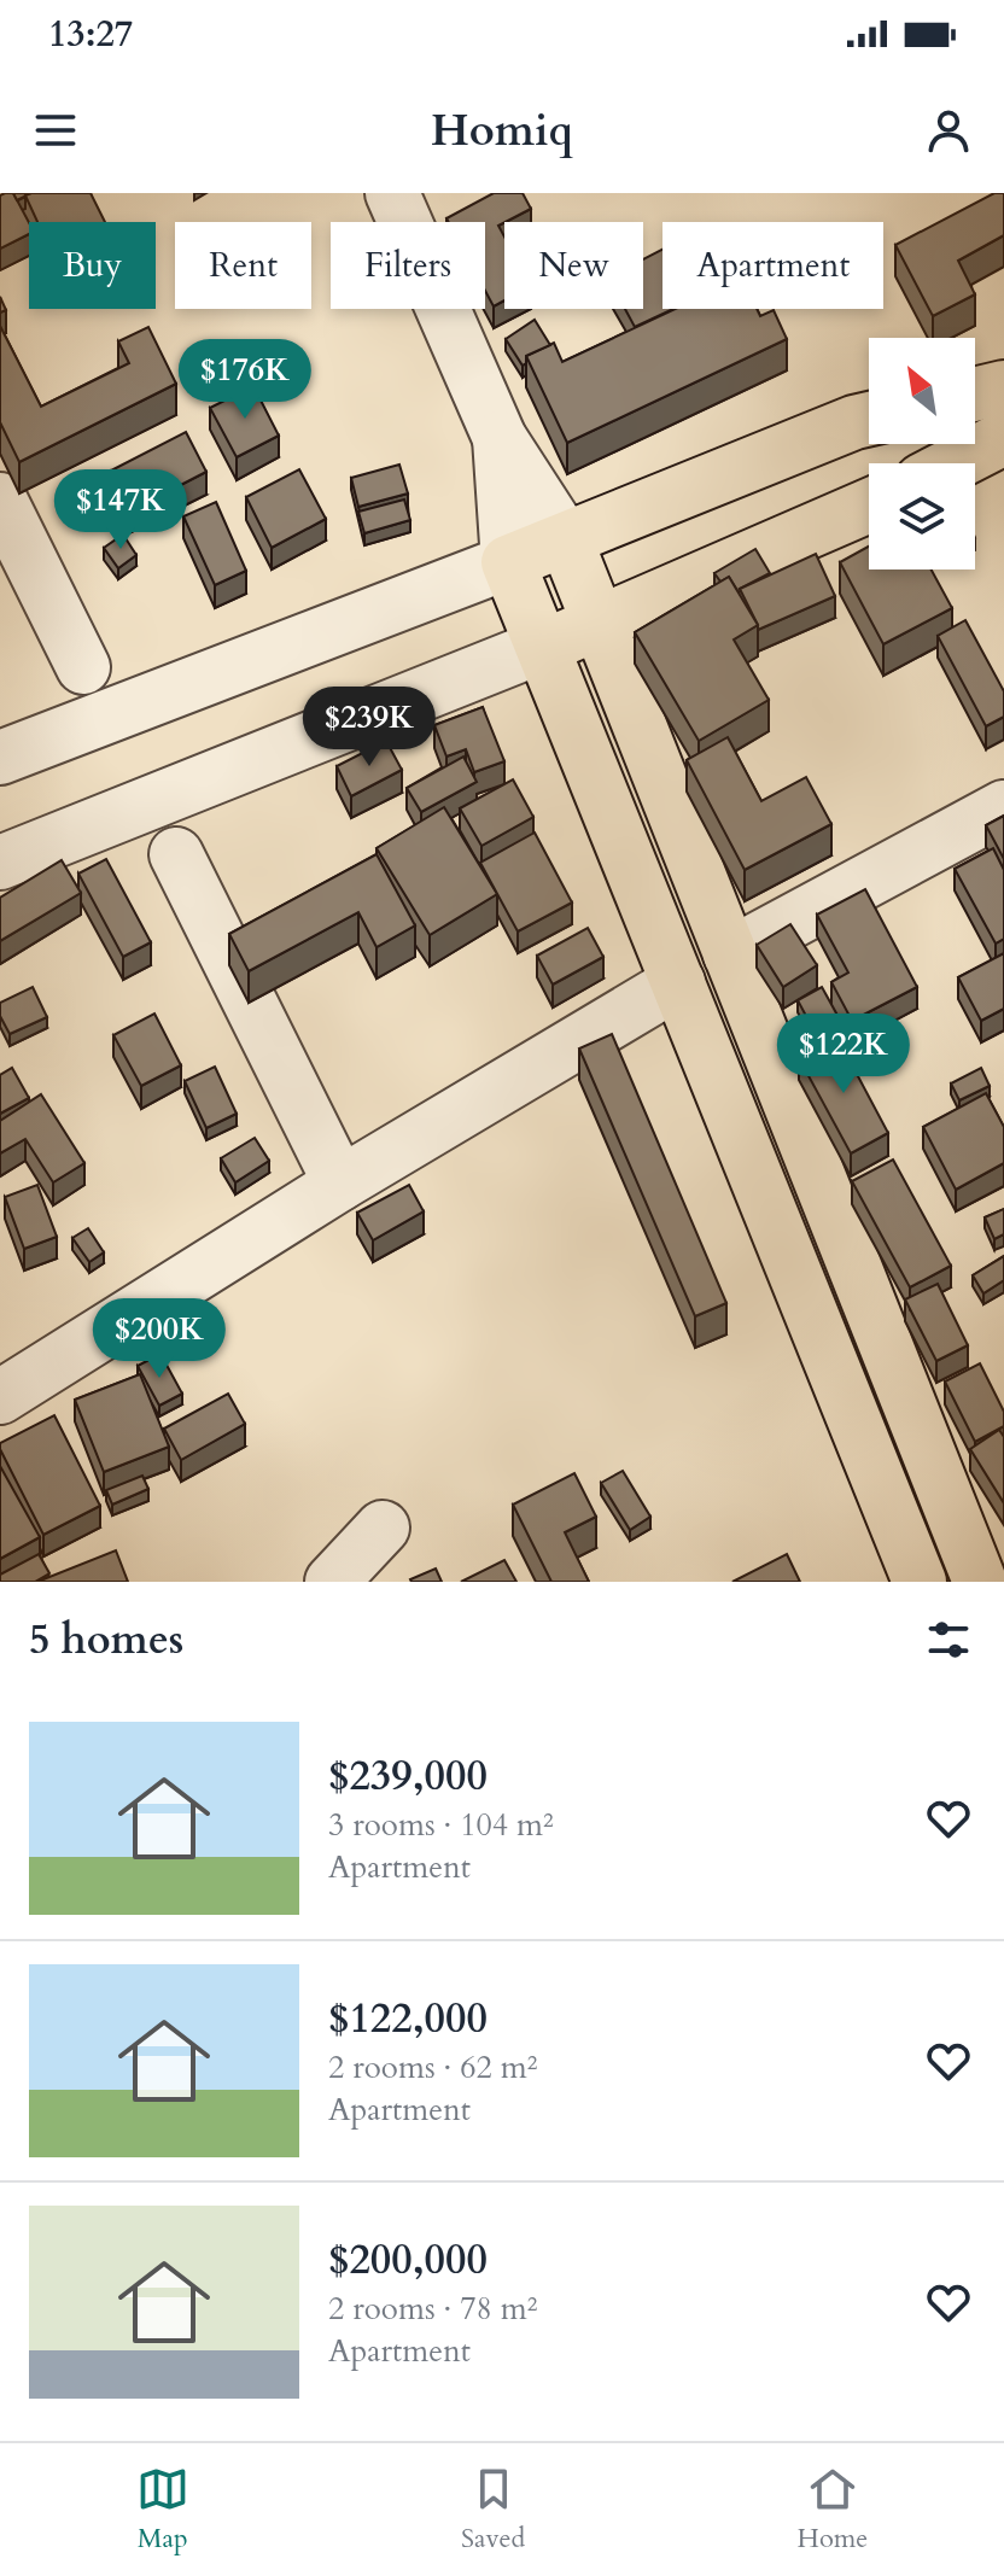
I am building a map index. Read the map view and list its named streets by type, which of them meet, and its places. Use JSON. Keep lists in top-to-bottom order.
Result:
{
  "north": "top left",
  "page": {
    "status": "13:27",
    "header": "Homiq",
    "chip": [
      "Buy",
      "Rent",
      "Filters",
      "New",
      "Apartment"
    ],
    "price": [
      "$176K",
      "$147K",
      "$239K",
      "$122K",
      "$200K"
    ],
    "heading": "5 homes",
    "list": [
      {
        "name": "$239,000",
        "note": "3 rooms · 104 m² · Apartment"
      },
      {
        "name": "$122,000",
        "note": "2 rooms · 62 m² · Apartment"
      },
      {
        "name": "$200,000",
        "note": "2 rooms · 78 m² · Apartment"
      }
    ],
    "tabs": ["Map", "Saved", "Home"]
  }
}
